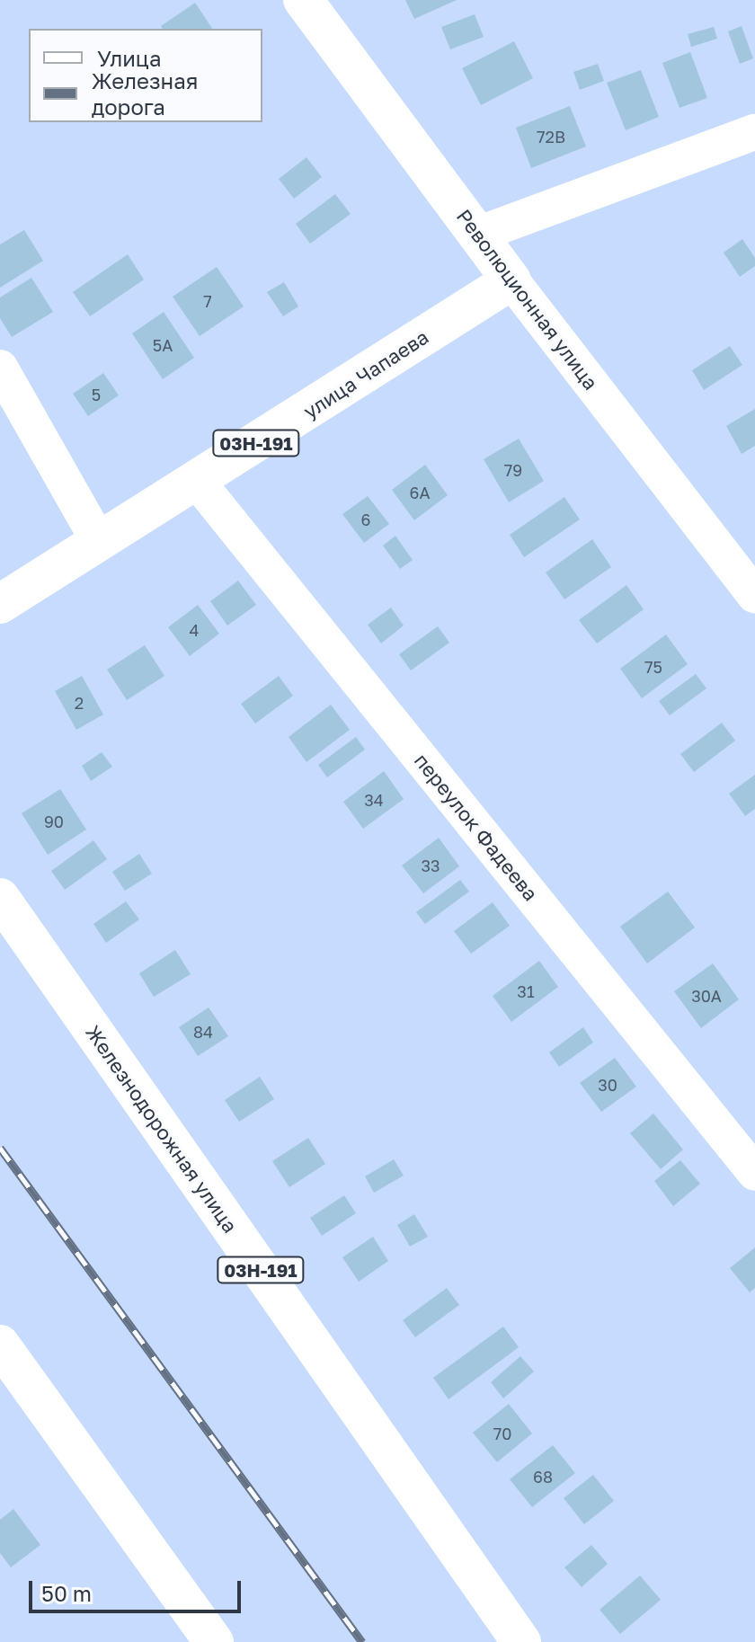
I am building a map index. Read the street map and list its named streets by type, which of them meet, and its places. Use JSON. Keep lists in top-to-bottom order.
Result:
{
  "streets": {
    "main road": [
      "Революционная улица",
      "улица Чапаева",
      "03Н-191",
      "Железнодорожная улица"
    ],
    "street": ["переулок Фадеева"]
  },
  "crossings": [
    ["Революционная улица", "улица Чапаева"],
    ["улица Чапаева", "переулок Фадеева"]
  ],
  "house_numbers": [
    "72В",
    "7",
    "5А",
    "5",
    "79",
    "6А",
    "6",
    "4",
    "75",
    "2",
    "34",
    "90",
    "33",
    "31",
    "30А",
    "84",
    "30",
    "70",
    "68"
  ],
  "legend": ["Улица", "Железная дорога"],
  "scale_bar": "50 m"
}
